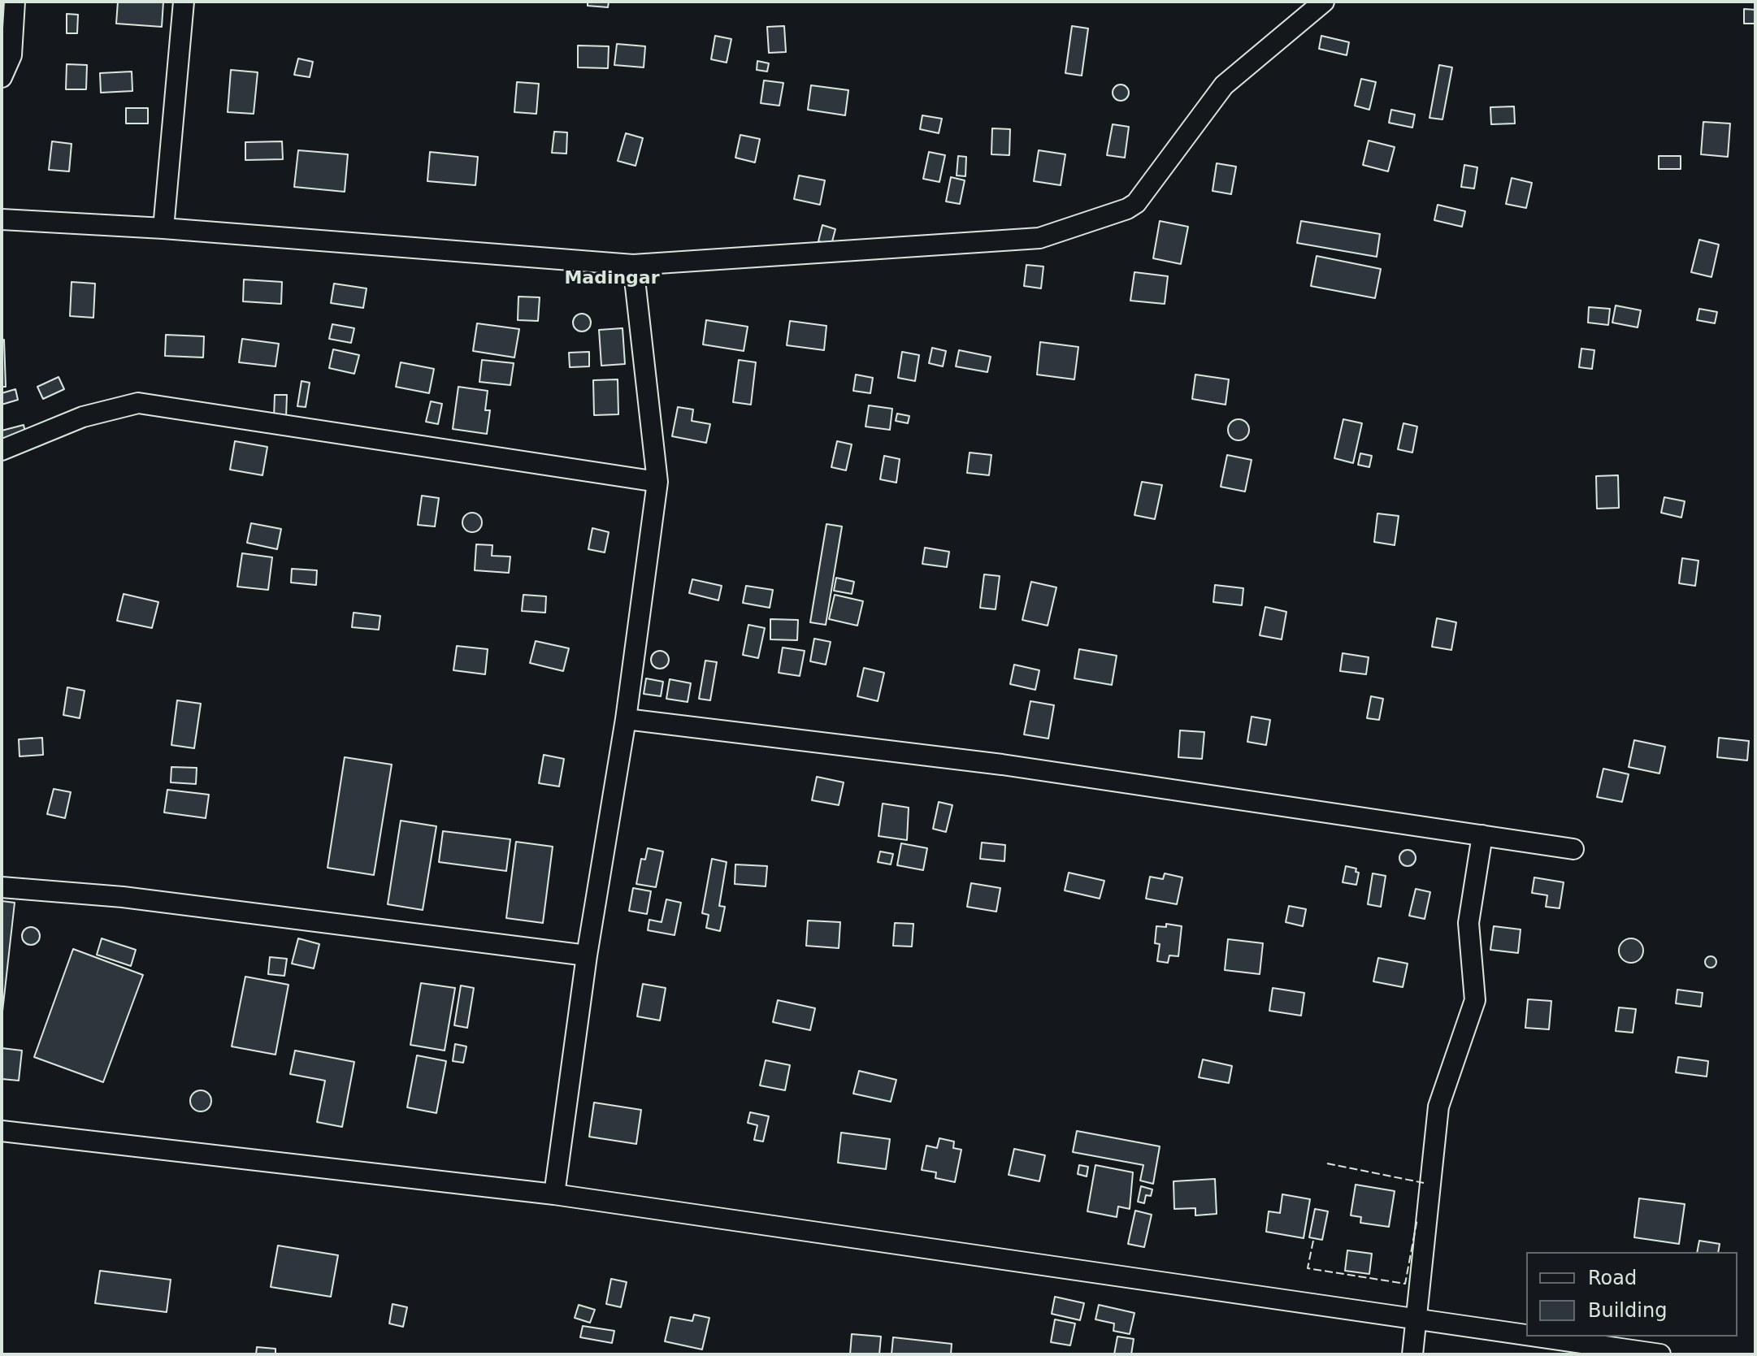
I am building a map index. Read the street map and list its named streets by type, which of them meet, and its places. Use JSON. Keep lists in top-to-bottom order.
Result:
{
  "districts": ["Madingar"],
  "legend": ["Road", "Building"]
}
